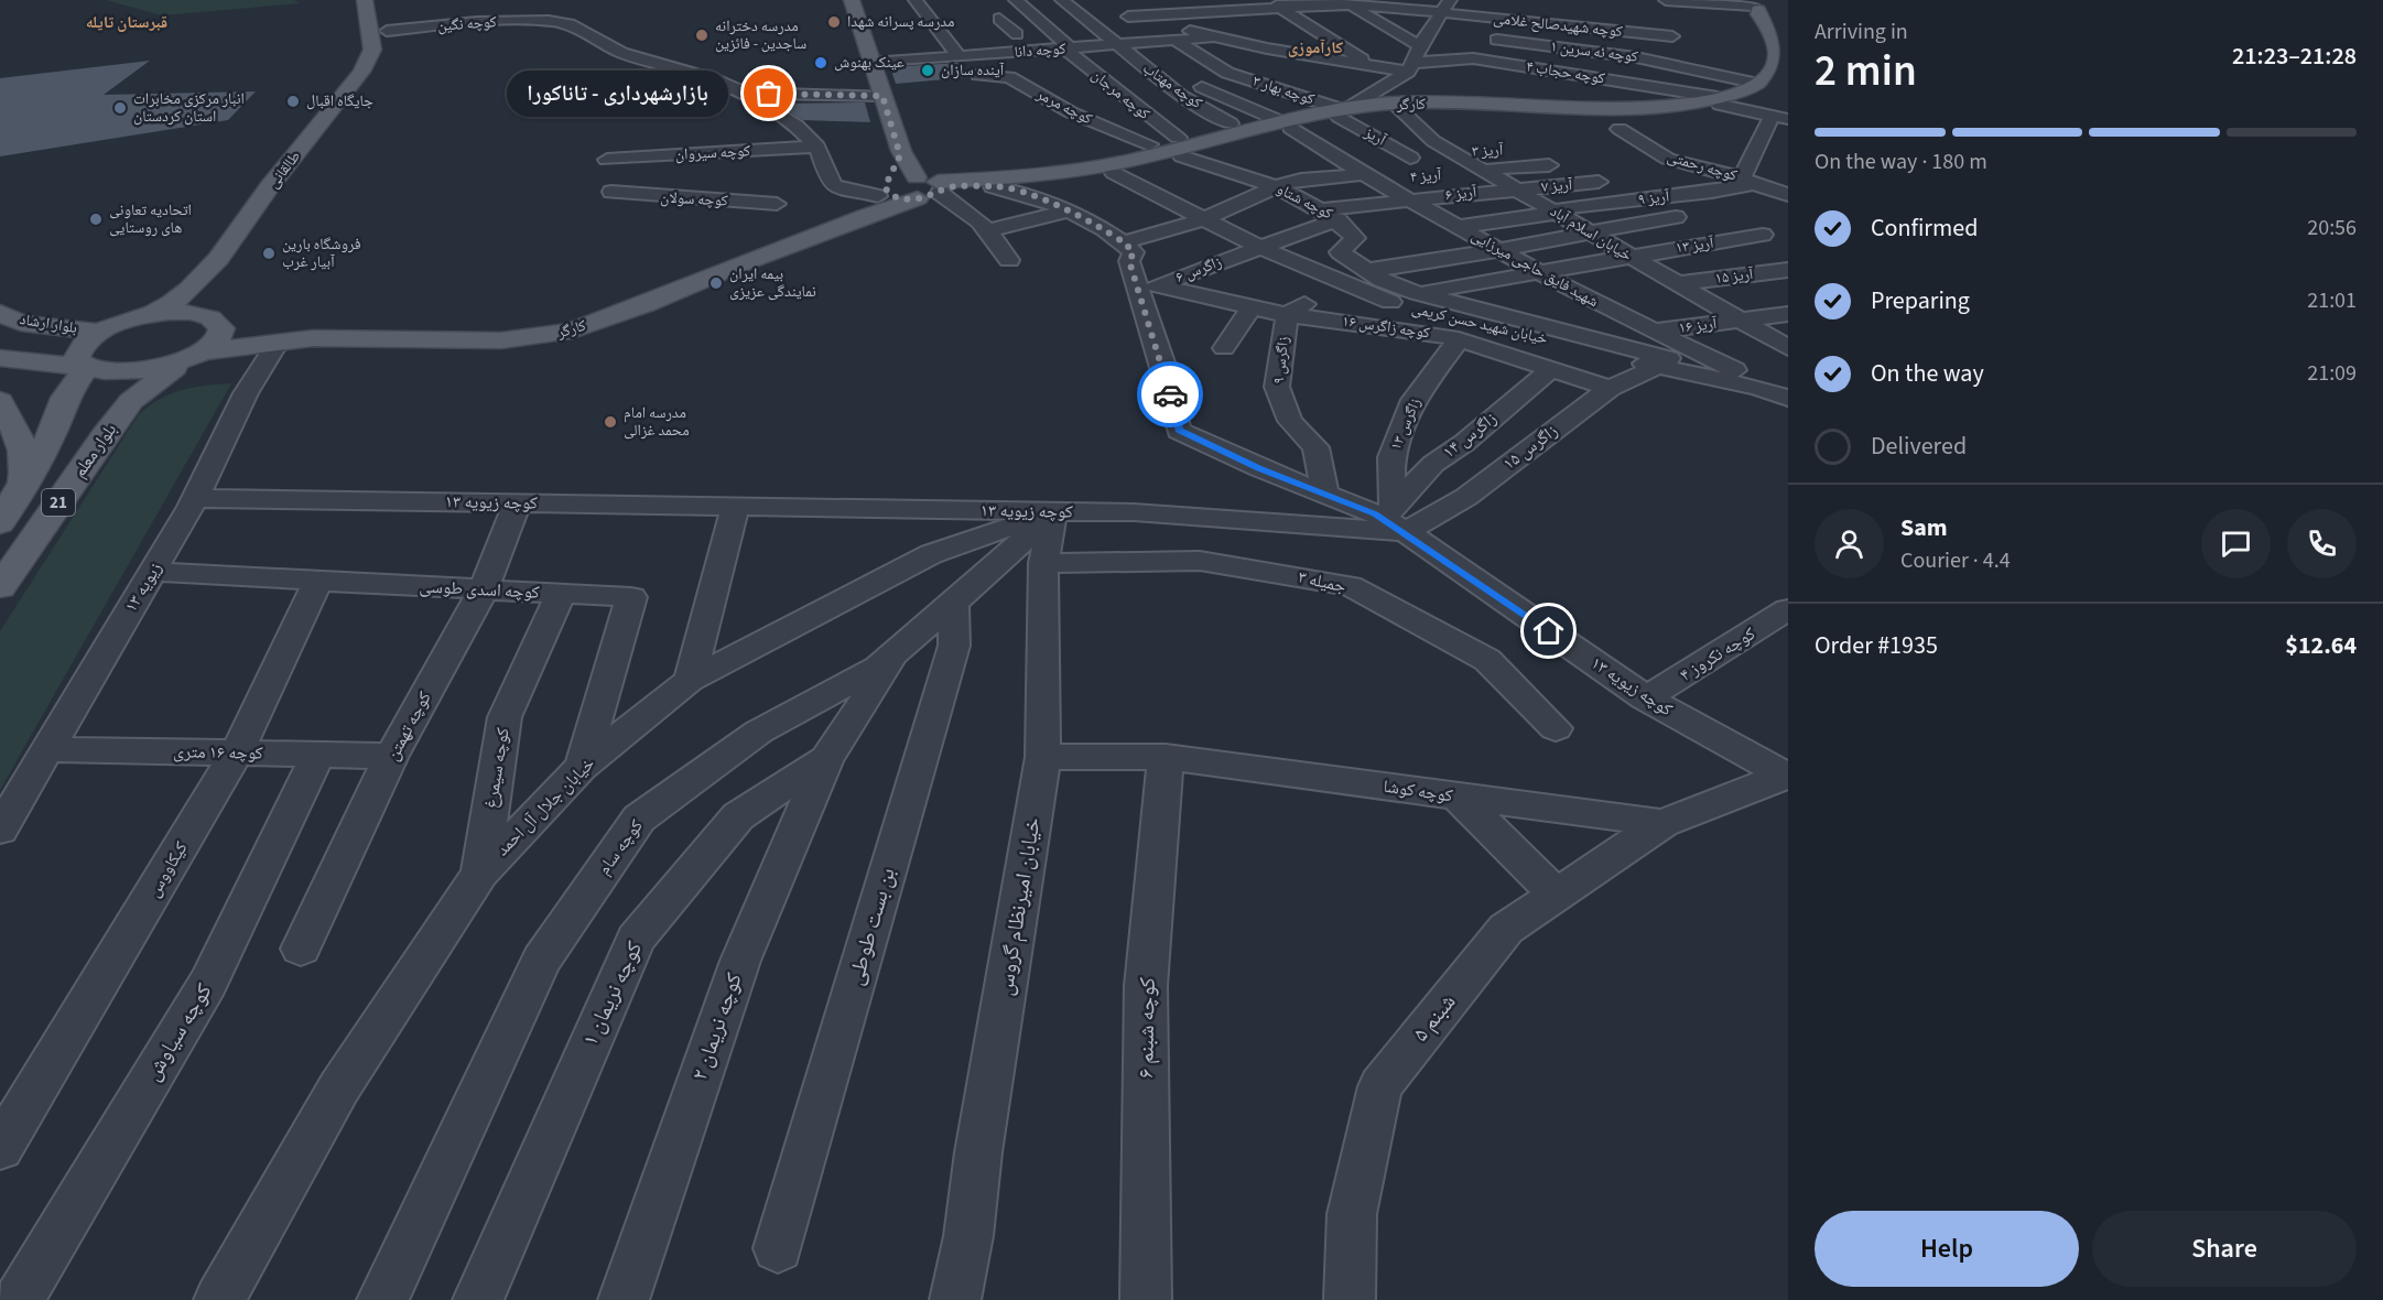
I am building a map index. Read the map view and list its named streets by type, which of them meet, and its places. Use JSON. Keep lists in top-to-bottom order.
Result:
{
  "streets": {
    "main road": [
      "کارگر",
      "طالقانی",
      "بلوار ارشاد",
      "بلوار معلم",
      "21"
    ],
    "street": [
      "کوچه نگین",
      "کوچه شهیدصالح غلامی",
      "کوچه دانا",
      "کوچه ئه سرین ۱",
      "کوچه حجاب ۴",
      "کوچه مهتاب",
      "کوچه بهار ۳",
      "کوچه مرجان",
      "کوچه مرمر",
      "آریز",
      "آریز ۳",
      "کوچه سیروان",
      "کوچه رحمتی",
      "آریز ۴",
      "آریز ۷",
      "آریز ۶",
      "آریز ۹",
      "کوچه سولان",
      "کوچه شتاو",
      "خیابان اسلام آباد",
      "آریز ۱۳",
      "شهید فایق حاجی میرزایی",
      "زاگرس ۶",
      "آریز ۱۵",
      "خیابان شهید حسن کریمی",
      "آریز ۱۶",
      "کوچه زاگرس ۱۶",
      "زاگرس ۹",
      "زاگرس ۱۳",
      "زاگرس ۱۴",
      "زاگرس ۱۵",
      "کوچه زیویه ۱۳",
      "جمیله ۳",
      "زیویه ۱۳",
      "کوچه اسدی طوسی",
      "کوچه نکروز ۴",
      "کوچه تهمتن",
      "کوچه ۱۶ متری",
      "کوچه سیمرغ",
      "کوچه کوشا",
      "خیابان جلال آل احمد",
      "کوچه سام",
      "کیکاووس",
      "خیابان امیرنظام گروس",
      "بن بست طوطی",
      "کوچه نریمان ۱",
      "شبنم ۵",
      "کوچه نریمان ۲",
      "کوچه شبنم ۶",
      "کوچه سیاوش"
    ]
  },
  "crossings": [
    ["کوچه نگین", "طالقانی"],
    ["کوچه دانا", "کوچه مهتاب"],
    ["کوچه دانا", "کوچه مرجان"],
    ["کوچه دانا", "کوچه مرمر"],
    ["کوچه ئه سرین ۱", "کوچه حجاب ۴"],
    ["کوچه ئه سرین ۱", "کارگر"],
    ["کوچه حجاب ۴", "کارگر"],
    ["کوچه مهتاب", "شهید فایق حاجی میرزایی"],
    ["کوچه بهار ۳", "کارگر"],
    ["کوچه بهار ۳", "آریز"],
    ["کوچه مرجان", "کارگر"],
    ["کوچه مرجان", "کوچه شتاو"],
    ["کوچه مرجان", "شهید فایق حاجی میرزایی"],
    ["کارگر", "آریز"],
    ["کارگر", "آریز ۳"],
    ["کارگر", "طالقانی"],
    ["کارگر", "کوچه شتاو"],
    ["کارگر", "شهید فایق حاجی میرزایی"],
    ["کارگر", "بلوار ارشاد"],
    ["کارگر", "خیابان شهید حسن کریمی"],
    ["کارگر", "بلوار معلم"],
    ["کارگر", "زیویه ۱۳"],
    ["آریز ۳", "آریز ۴"],
    ["آریز ۳", "خیابان اسلام آباد"],
    ["کوچه رحمتی", "آریز ۹"],
    ["طالقانی", "بلوار ارشاد"],
    ["طالقانی", "بلوار معلم"],
    ["آریز ۴", "کوچه شتاو"],
    ["آریز ۴", "خیابان اسلام آباد"],
    ["آریز ۴", "شهید فایق حاجی میرزایی"],
    ["آریز ۴", "خیابان شهید حسن کریمی"],
    ["آریز ۷", "آریز ۶"],
    ["آریز ۷", "خیابان اسلام آباد"],
    ["آریز ۶", "کوچه شتاو"],
    ["آریز ۶", "خیابان اسلام آباد"],
    ["آریز ۶", "شهید فایق حاجی میرزایی"],
    ["آریز ۶", "زاگرس ۶"],
    ["آریز ۹", "خیابان اسلام آباد"],
    ["آریز ۹", "شهید فایق حاجی میرزایی"],
    ["کوچه شتاو", "آریز ۱۳"],
    ["کوچه شتاو", "زاگرس ۶"],
    ["کوچه شتاو", "خیابان شهید حسن کریمی"],
    ["کوچه شتاو", "زاگرس ۱۵"],
    ["خیابان اسلام آباد", "آریز ۱۳"],
    ["خیابان اسلام آباد", "آریز ۱۵"],
    ["خیابان اسلام آباد", "آریز ۱۶"],
    ["آریز ۱۳", "شهید فایق حاجی میرزایی"],
    ["شهید فایق حاجی میرزایی", "خیابان شهید حسن کریمی"],
    ["شهید فایق حاجی میرزایی", "آریز ۱۶"],
    ["زاگرس ۶", "خیابان شهید حسن کریمی"],
    ["زاگرس ۶", "کوچه زاگرس ۱۶"],
    ["بلوار ارشاد", "بلوار معلم"],
    ["بلوار ارشاد", "21"],
    ["خیابان شهید حسن کریمی", "زاگرس ۹"],
    ["خیابان شهید حسن کریمی", "زاگرس ۱۵"],
    ["کوچه زاگرس ۱۶", "زاگرس ۹"],
    ["کوچه زاگرس ۱۶", "زاگرس ۱۳"],
    ["کوچه زاگرس ۱۶", "زاگرس ۱۴"],
    ["کوچه زاگرس ۱۶", "زاگرس ۱۵"],
    ["زاگرس ۱۳", "زاگرس ۱۴"],
    ["زاگرس ۱۳", "زاگرس ۱۵"],
    ["زاگرس ۱۳", "کوچه زیویه ۱۳"],
    ["زاگرس ۱۴", "زاگرس ۱۵"],
    ["زاگرس ۱۴", "کوچه زیویه ۱۳"],
    ["زاگرس ۱۵", "کوچه زیویه ۱۳"],
    ["کوچه زیویه ۱۳", "زیویه ۱۳"],
    ["کوچه زیویه ۱۳", "کوچه نکروز ۴"],
    ["کوچه زیویه ۱۳", "کوچه تهمتن"],
    ["کوچه زیویه ۱۳", "کوچه کوشا"],
    ["کوچه زیویه ۱۳", "خیابان جلال آل احمد"],
    ["کوچه زیویه ۱۳", "کوچه سام"],
    ["کوچه زیویه ۱۳", "خیابان امیرنظام گروس"],
    ["جمیله ۳", "خیابان امیرنظام گروس"],
    ["زیویه ۱۳", "کوچه اسدی طوسی"],
    ["زیویه ۱۳", "کوچه ۱۶ متری"],
    ["کوچه اسدی طوسی", "کوچه تهمتن"],
    ["کوچه اسدی طوسی", "کوچه سیمرغ"],
    ["کوچه اسدی طوسی", "خیابان جلال آل احمد"],
    ["کوچه اسدی طوسی", "کیکاووس"],
    ["کوچه تهمتن", "کوچه ۱۶ متری"],
    ["کوچه ۱۶ متری", "کیکاووس"],
    ["کوچه ۱۶ متری", "کوچه سیاوش"],
    ["کوچه سیمرغ", "خیابان جلال آل احمد"],
    ["کوچه کوشا", "خیابان امیرنظام گروس"],
    ["کوچه کوشا", "شبنم ۵"],
    ["کوچه کوشا", "کوچه شبنم ۶"],
    ["خیابان جلال آل احمد", "کوچه سام"],
    ["خیابان جلال آل احمد", "خیابان امیرنظام گروس"],
    ["کوچه سام", "خیابان امیرنظام گروس"],
    ["کوچه سام", "بن بست طوطی"],
    ["کوچه سام", "کوچه نریمان ۱"],
    ["کوچه نریمان ۱", "کوچه نریمان ۲"]
  ],
  "districts": ["قبرستان تایله", "کارآموزی"],
  "places": [
    "مدرسه پسرانه شهدا",
    "مدرسه دخترانه ساجدین - فائزین",
    "عینک بهنوش",
    "آینده سازان",
    "بازارشهرداری - تاناکورا",
    "جایگاه اقبال",
    "انبار مرکزی مخابرات استان کردستان",
    "اتحادیه تعاونی های روستایی",
    "فروشگاه بارین آبیار غرب",
    "بیمه ایران نمایندگی عزیزی",
    "مدرسه امام محمد غزالی"
  ],
  "page": {
    "heading": ["2 min", "Arriving in", "21:23–21:28"],
    "panel": [
      "Sam",
      "Courier · 4.4",
      "Order #1935",
      "$12.64"
    ],
    "bubble": "بازارشهرداری - تاناکورا",
    "bar": "On the way · 180 m",
    "list": [
      ["Confirmed", "20:56"],
      ["Preparing", "21:01"],
      ["On the way", "21:09"],
      "Delivered"
    ],
    "buttons": ["Help", "Share"]
  }
}
